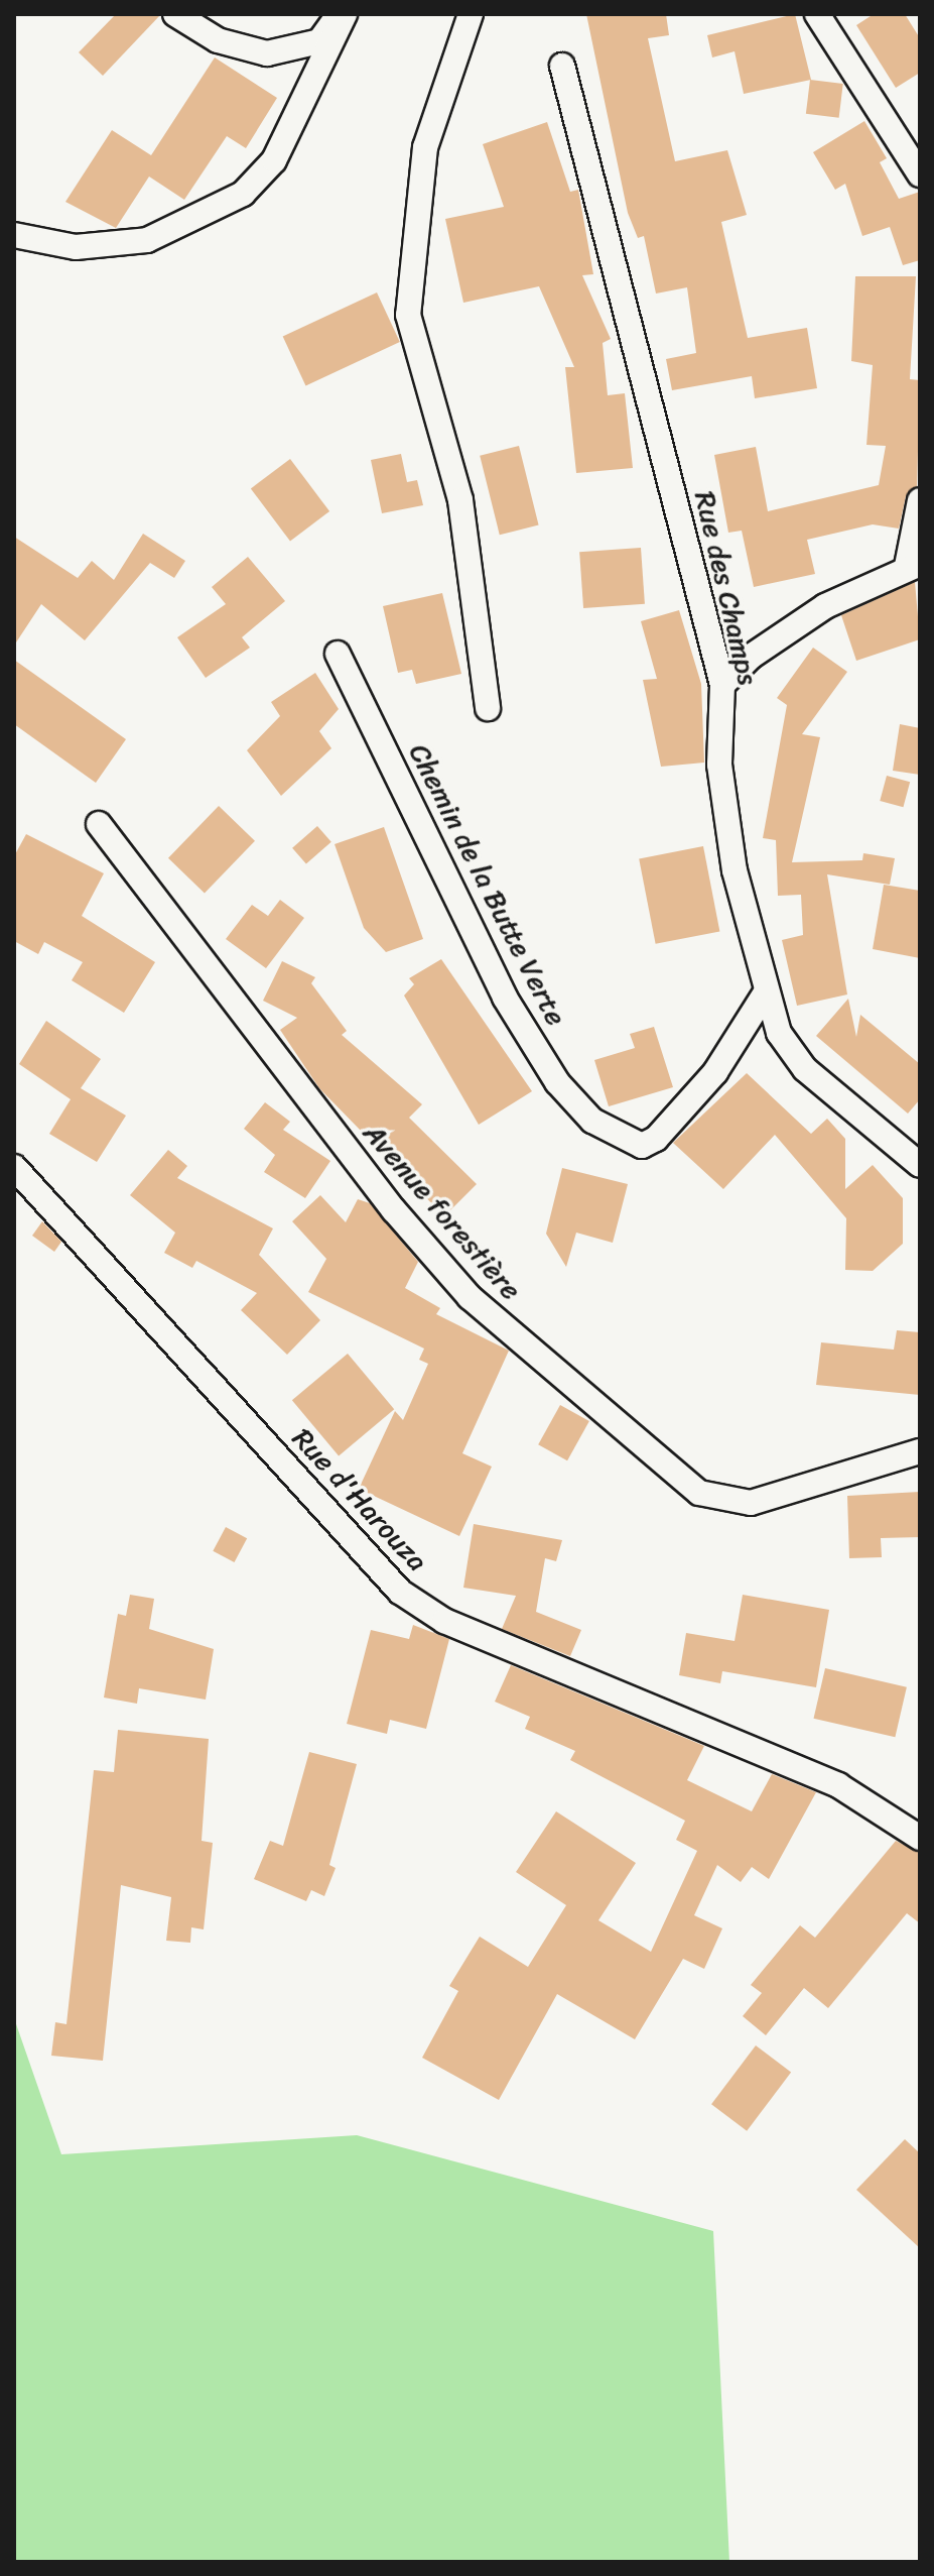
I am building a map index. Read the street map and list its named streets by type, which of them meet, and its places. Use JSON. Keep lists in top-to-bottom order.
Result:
{
  "streets": {
    "street": [
      "Rue des Champs",
      "Chemin de la Butte Verte",
      "Avenue forestière",
      "Rue d'Harouza"
    ]
  },
  "crossings": [
    ["Rue des Champs", "Chemin de la Butte Verte"]
  ]
}
